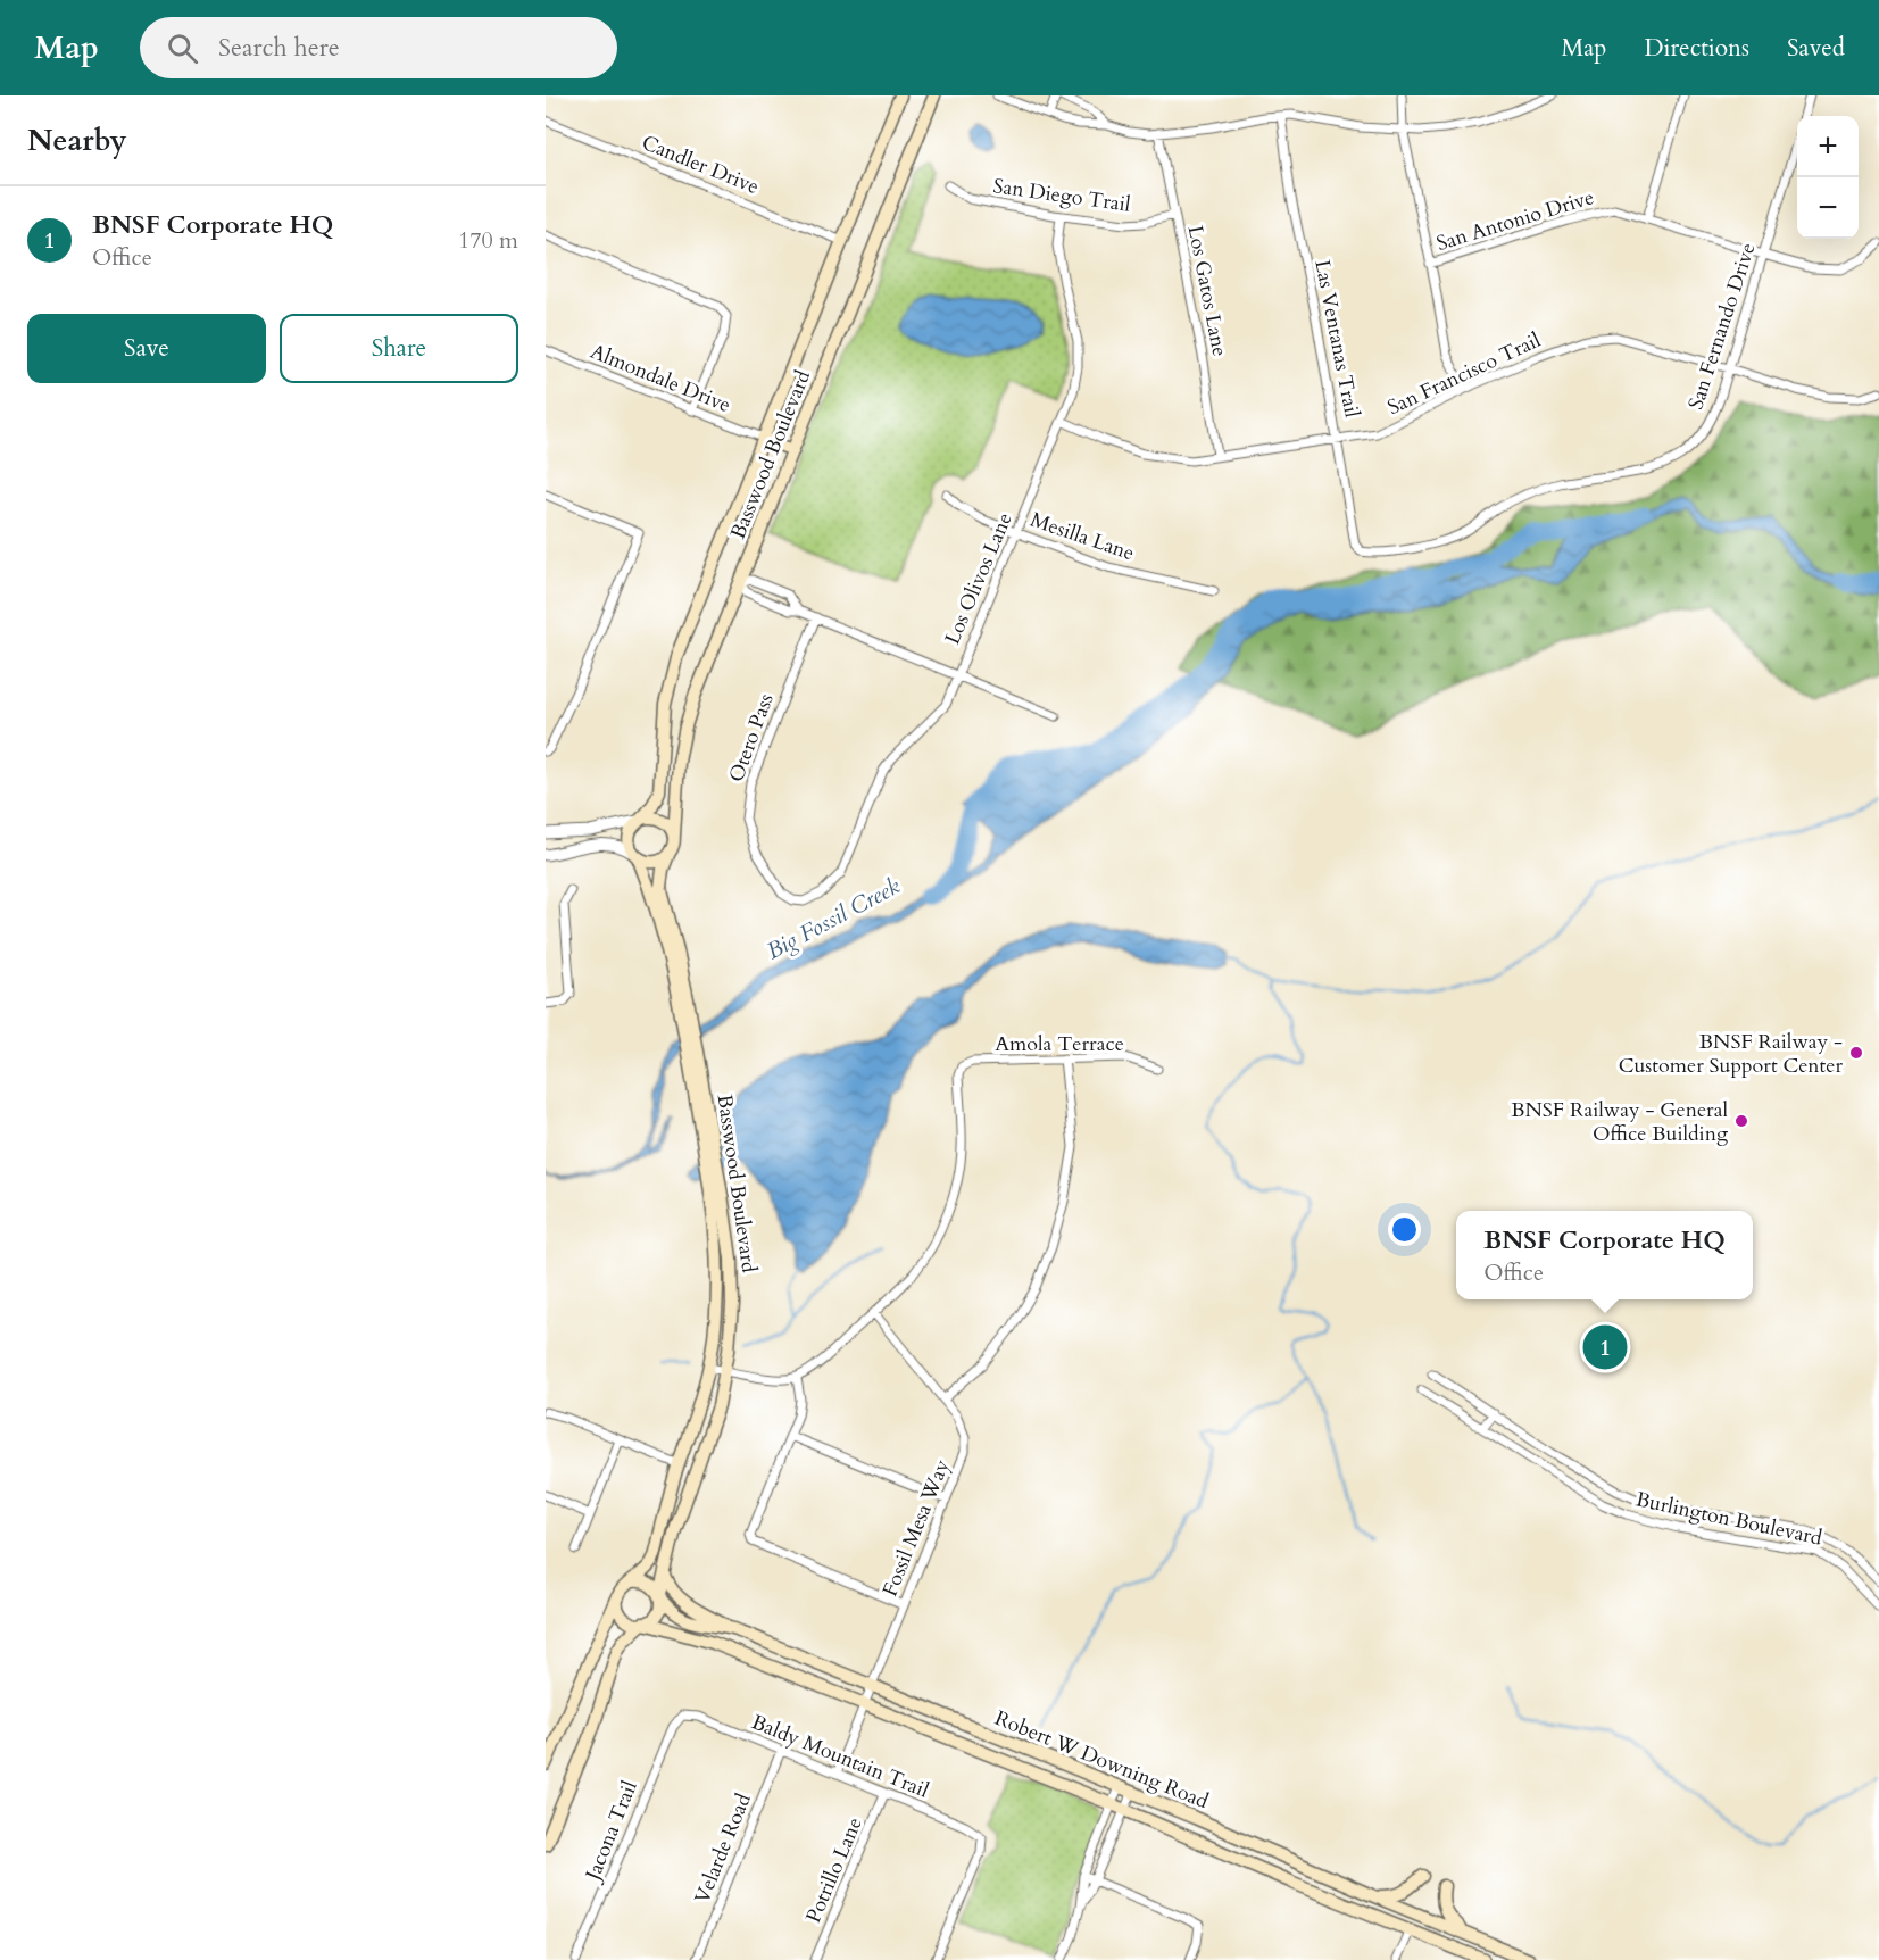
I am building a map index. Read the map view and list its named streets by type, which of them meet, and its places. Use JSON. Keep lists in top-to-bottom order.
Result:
{
  "streets": {
    "main road": ["Basswood Boulevard", "Robert W Downing Road"],
    "street": [
      "Candler Drive",
      "San Diego Trail",
      "San Antonio Drive",
      "Los Gatos Lane",
      "San Fernando Drive",
      "Las Ventanas Trail",
      "San Francisco Trail",
      "Almondale Drive",
      "Mesilla Lane",
      "Los Olivos Lane",
      "Otero Pass",
      "Amola Terrace",
      "Burlington Boulevard",
      "Fossil Mesa Way",
      "Baldy Mountain Trail",
      "Jacona Trail",
      "Velarde Road",
      "Potrillo Lane"
    ]
  },
  "crossings": [
    ["Candler Drive", "Basswood Boulevard"],
    ["San Diego Trail", "Los Gatos Lane"],
    ["San Diego Trail", "Los Olivos Lane"],
    ["San Antonio Drive", "San Fernando Drive"],
    ["Los Gatos Lane", "San Francisco Trail"],
    ["San Fernando Drive", "Las Ventanas Trail"],
    ["San Fernando Drive", "San Francisco Trail"],
    ["Las Ventanas Trail", "San Francisco Trail"],
    ["San Francisco Trail", "Los Olivos Lane"],
    ["Almondale Drive", "Basswood Boulevard"],
    ["Basswood Boulevard", "Robert W Downing Road"],
    ["Mesilla Lane", "Los Olivos Lane"],
    ["Los Olivos Lane", "Otero Pass"],
    ["Amola Terrace", "Fossil Mesa Way"],
    ["Fossil Mesa Way", "Baldy Mountain Trail"],
    ["Fossil Mesa Way", "Robert W Downing Road"],
    ["Baldy Mountain Trail", "Jacona Trail"],
    ["Baldy Mountain Trail", "Velarde Road"],
    ["Baldy Mountain Trail", "Potrillo Lane"]
  ],
  "water": ["Big Fossil Creek"],
  "places": ["BNSF Railway - Customer Support Center", "BNSF Railway - General Office Building"],
  "page": {
    "header": "Map",
    "search": "Search here",
    "nav": ["Map", "Directions", "Saved"],
    "heading": "Nearby",
    "map_buttons": ["+", "−"],
    "list": [
      {
        "mark": "1",
        "name": "BNSF Corporate HQ",
        "note": "Office",
        "value": "170 m"
      }
    ],
    "buttons": ["Save", "Share"],
    "popup": ["BNSF Corporate HQ", "Office"],
    "pins": "1"
  }
}
